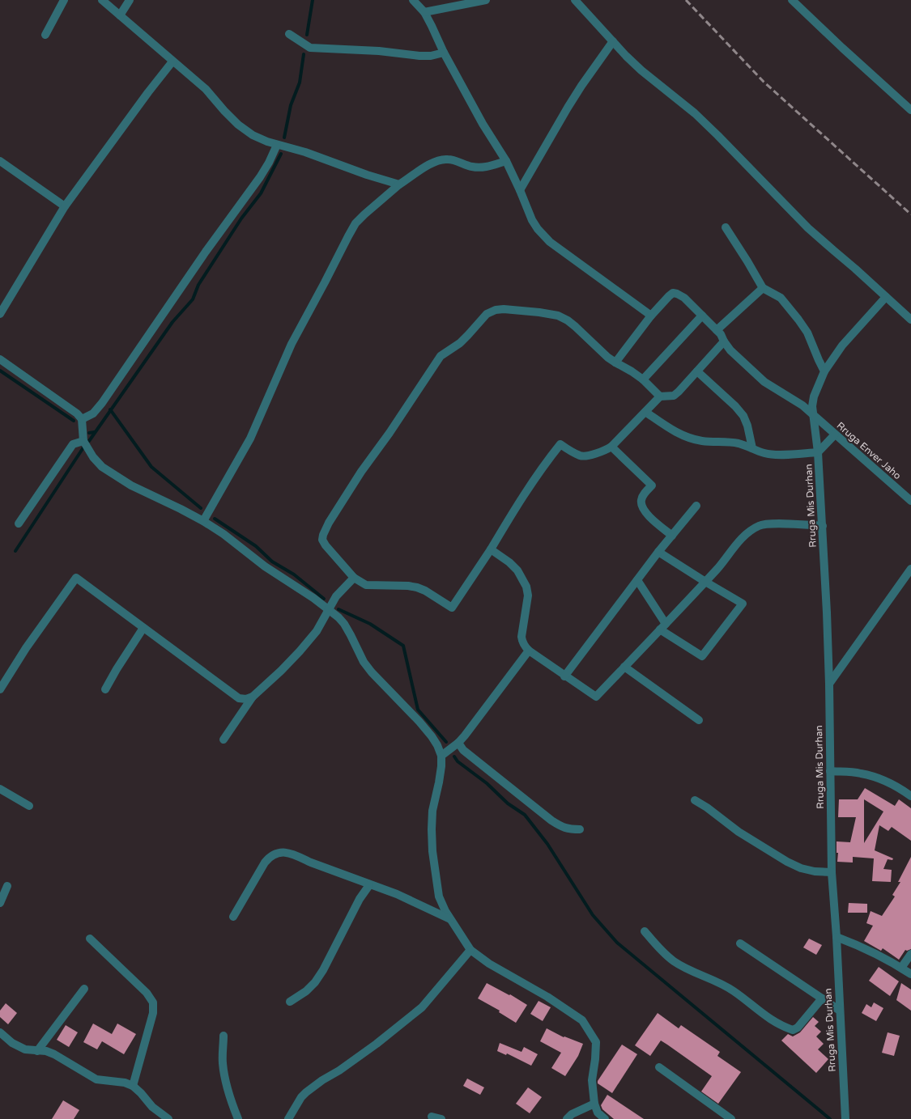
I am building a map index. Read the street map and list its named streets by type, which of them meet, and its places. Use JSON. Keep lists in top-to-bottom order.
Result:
{
  "streets": {
    "street": ["Rruga Enver Jaho", "Rruga Mis Durhan"]
  },
  "crossings": [
    ["Rruga Enver Jaho", "Rruga Mis Durhan"]
  ]
}
